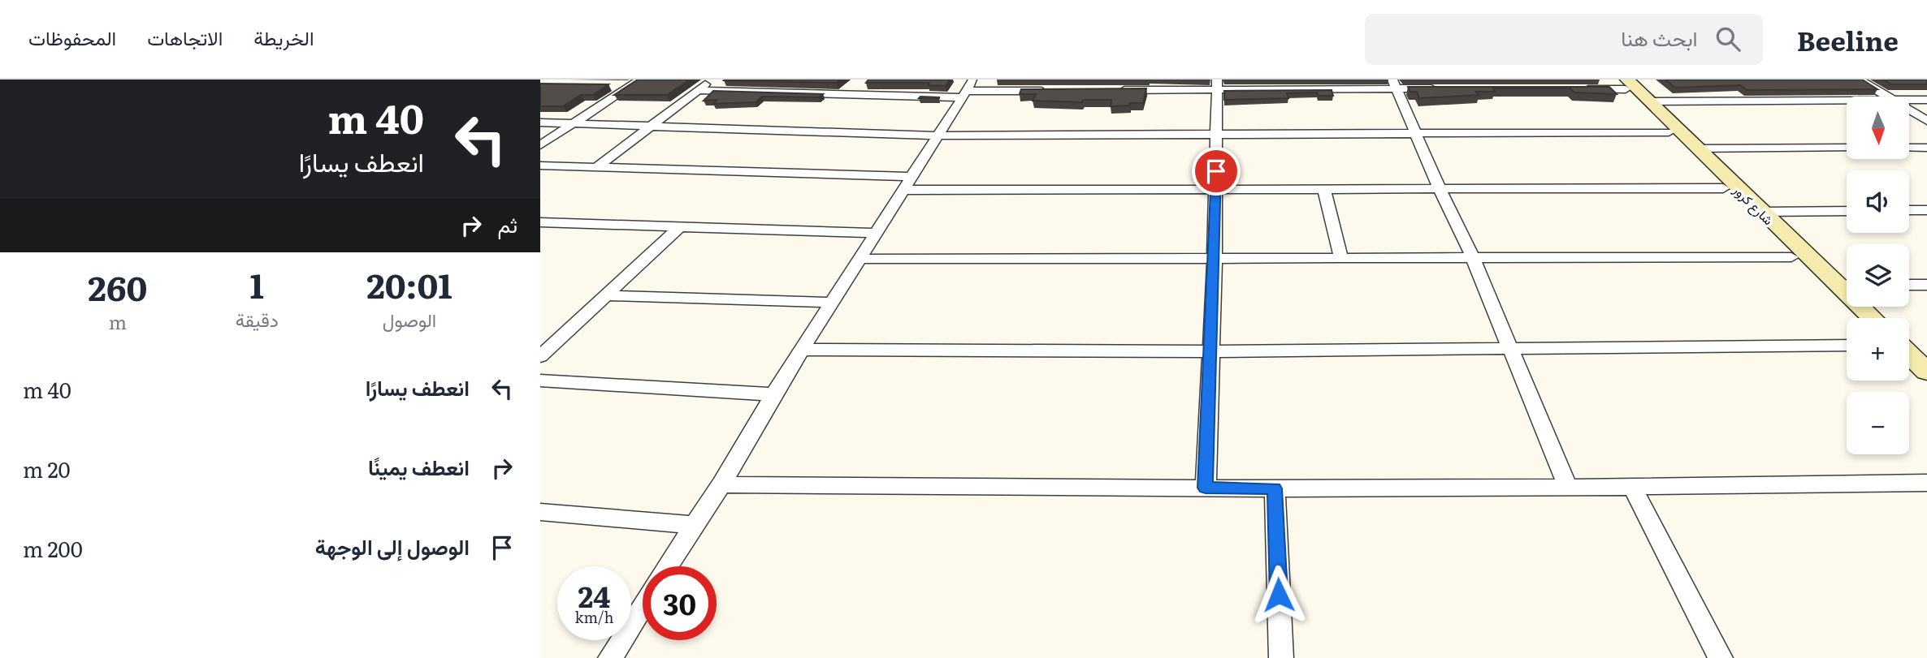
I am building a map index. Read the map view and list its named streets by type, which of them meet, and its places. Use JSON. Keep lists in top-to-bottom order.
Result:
{
  "streets": {
    "main road": ["شارع كرور"]
  },
  "north": "bottom",
  "page": {
    "header": "Beeline",
    "search": "ابحث هنا",
    "nav": ["الخريطة", "الاتجاهات", "المحفوظات"],
    "turn": ["40 m", "انعطف يسارًا"],
    "map_buttons": ["+", "−"],
    "then": "ثم",
    "eta": [
      "20:01",
      "الوصول",
      "1",
      "دقيقة",
      "260",
      "m"
    ],
    "list": [
      {
        "name": "انعطف يسارًا",
        "value": "40 m"
      },
      {
        "name": "انعطف يمينًا",
        "value": "20 m"
      },
      {
        "name": "الوصول إلى الوجهة",
        "value": "200 m"
      }
    ],
    "speed": "24 km/h",
    "limit": "30"
  }
}
